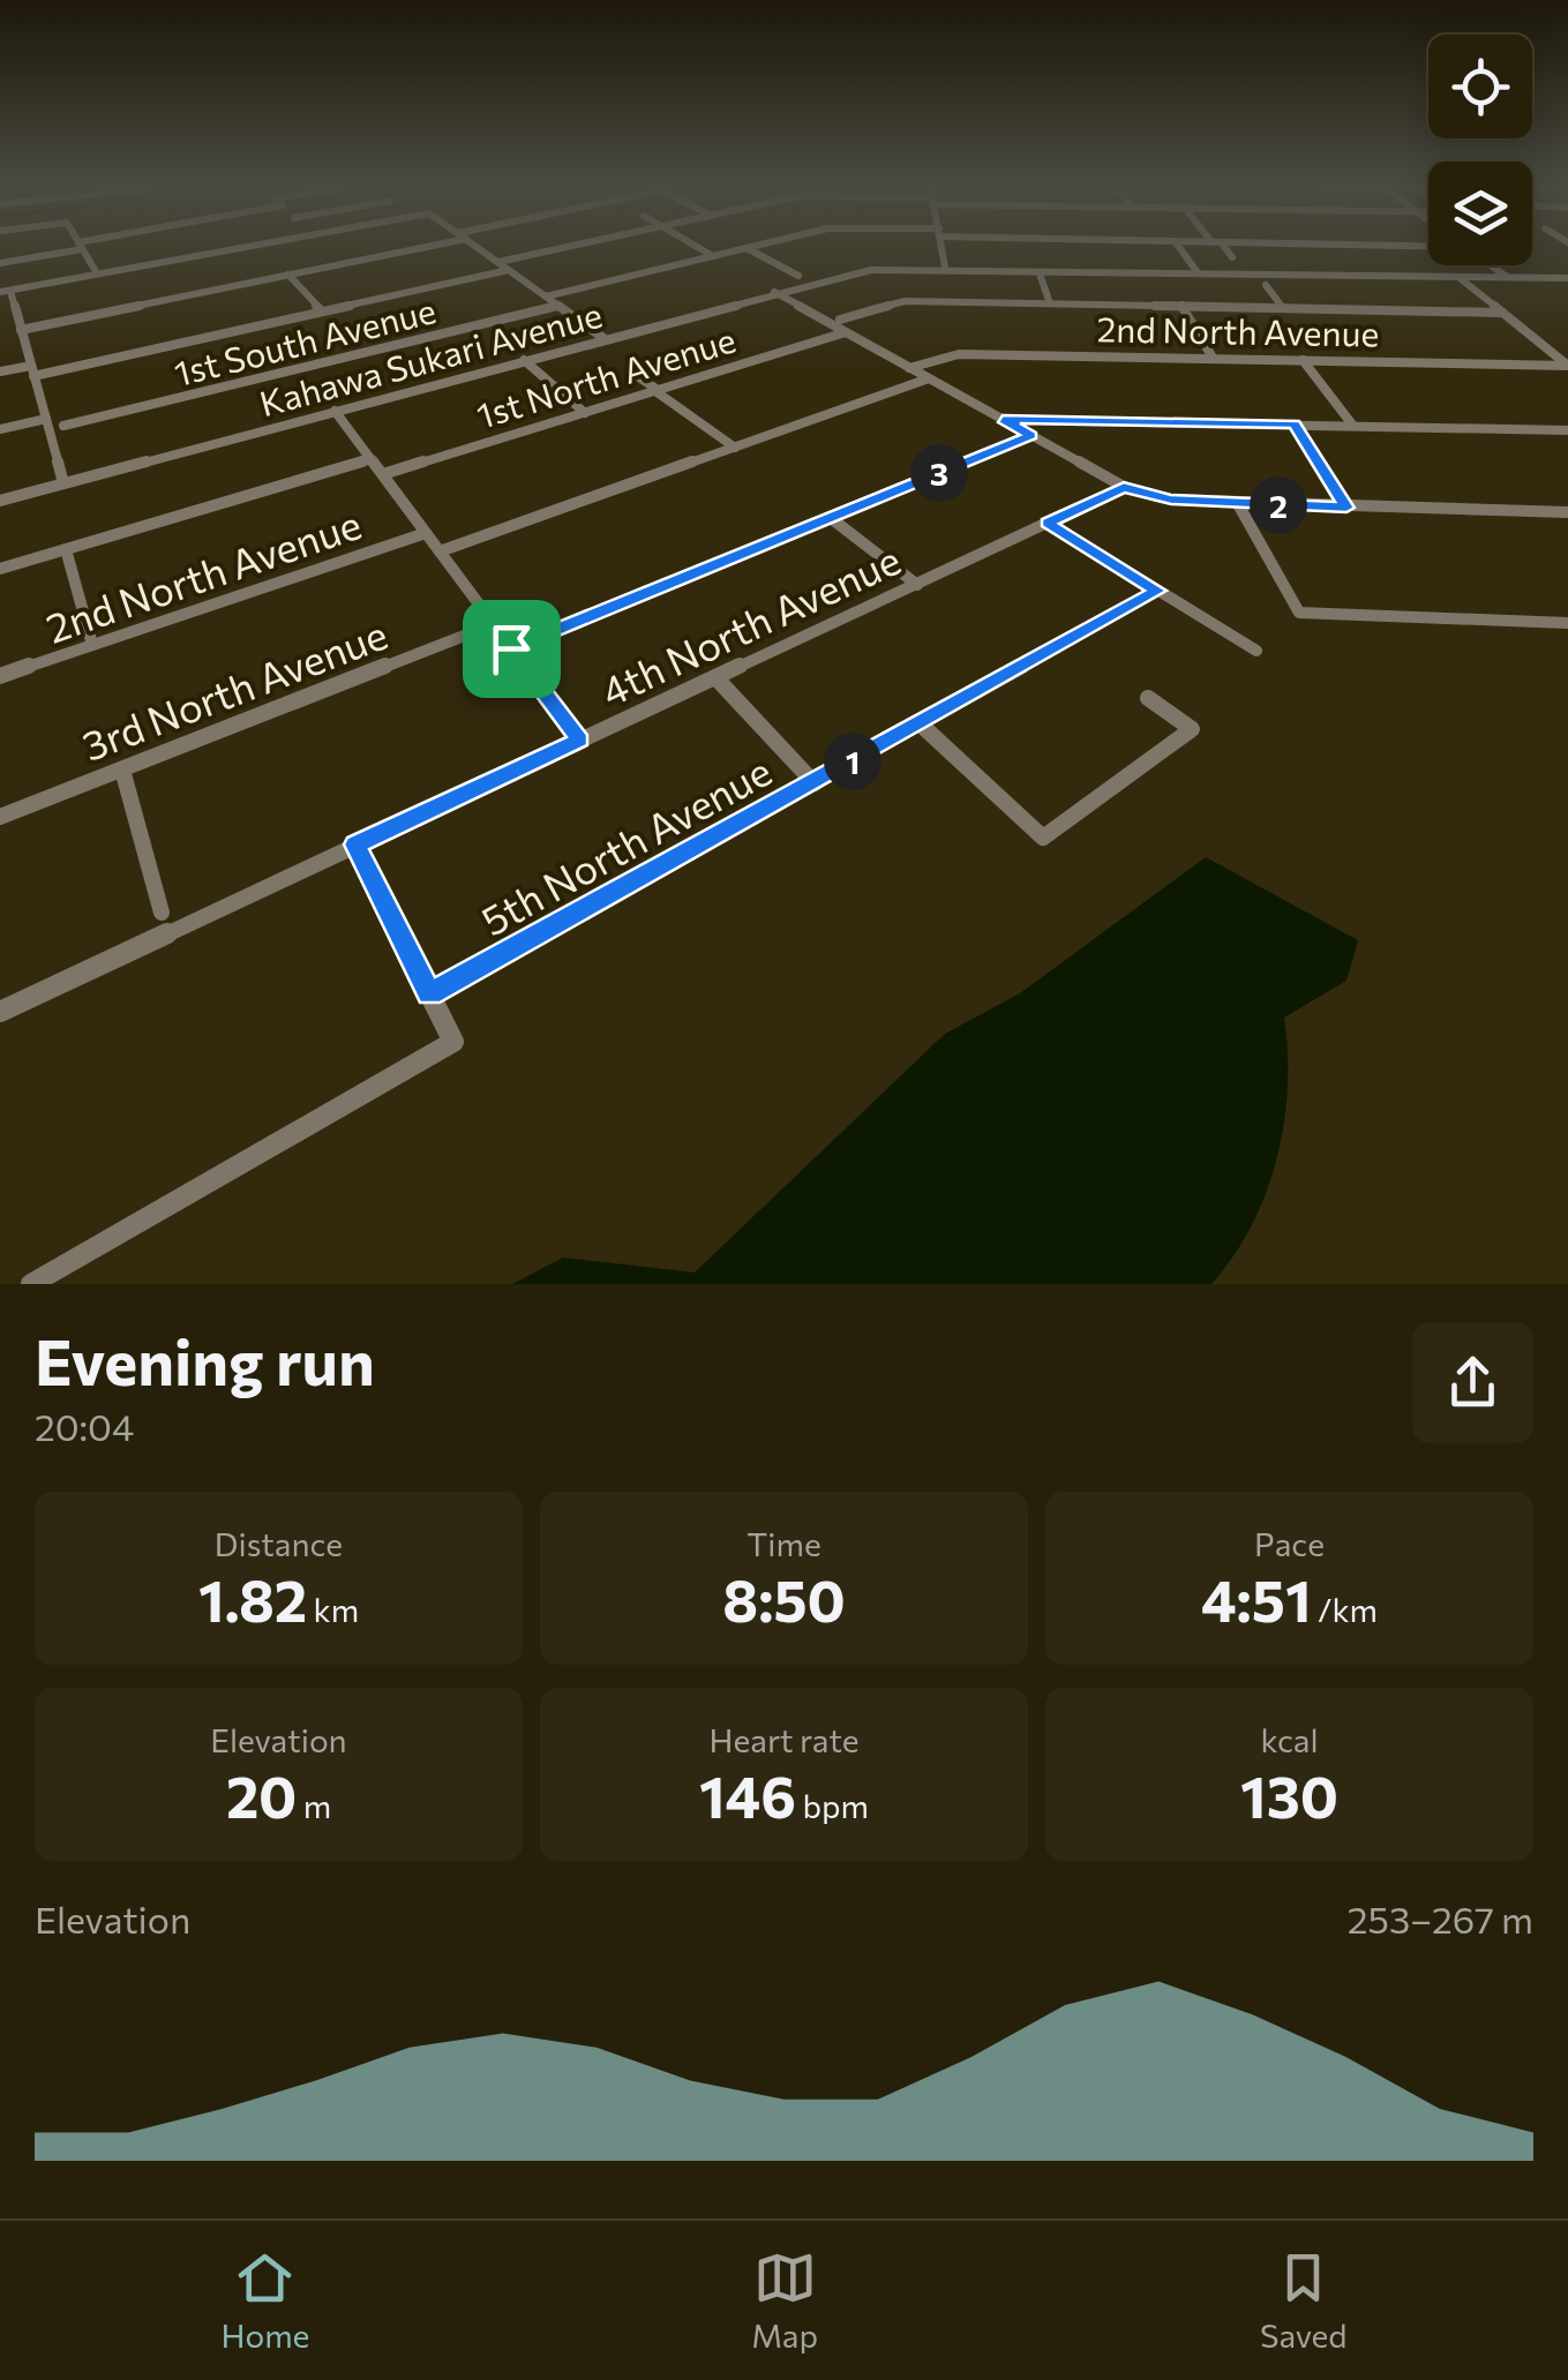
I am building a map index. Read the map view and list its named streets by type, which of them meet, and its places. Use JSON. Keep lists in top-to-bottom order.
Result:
{
  "streets": {
    "street": [
      "2nd North Avenue",
      "1st South Avenue",
      "Kahawa Sukari Avenue",
      "1st North Avenue",
      "4th North Avenue",
      "3rd North Avenue",
      "5th North Avenue"
    ]
  },
  "page": {
    "pins": ["3", "2", "1"],
    "heading": ["Evening run", "20:04"],
    "stats": [
      ["Distance", "1.82 km"],
      ["Time", "8:50"],
      ["Pace", "4:51 /km"],
      ["Elevation", "20 m"],
      ["Heart rate", "146 bpm"],
      ["kcal", "130"]
    ],
    "chart": ["Elevation", "253–267 m"],
    "tabs": ["Home", "Map", "Saved"]
  }
}
